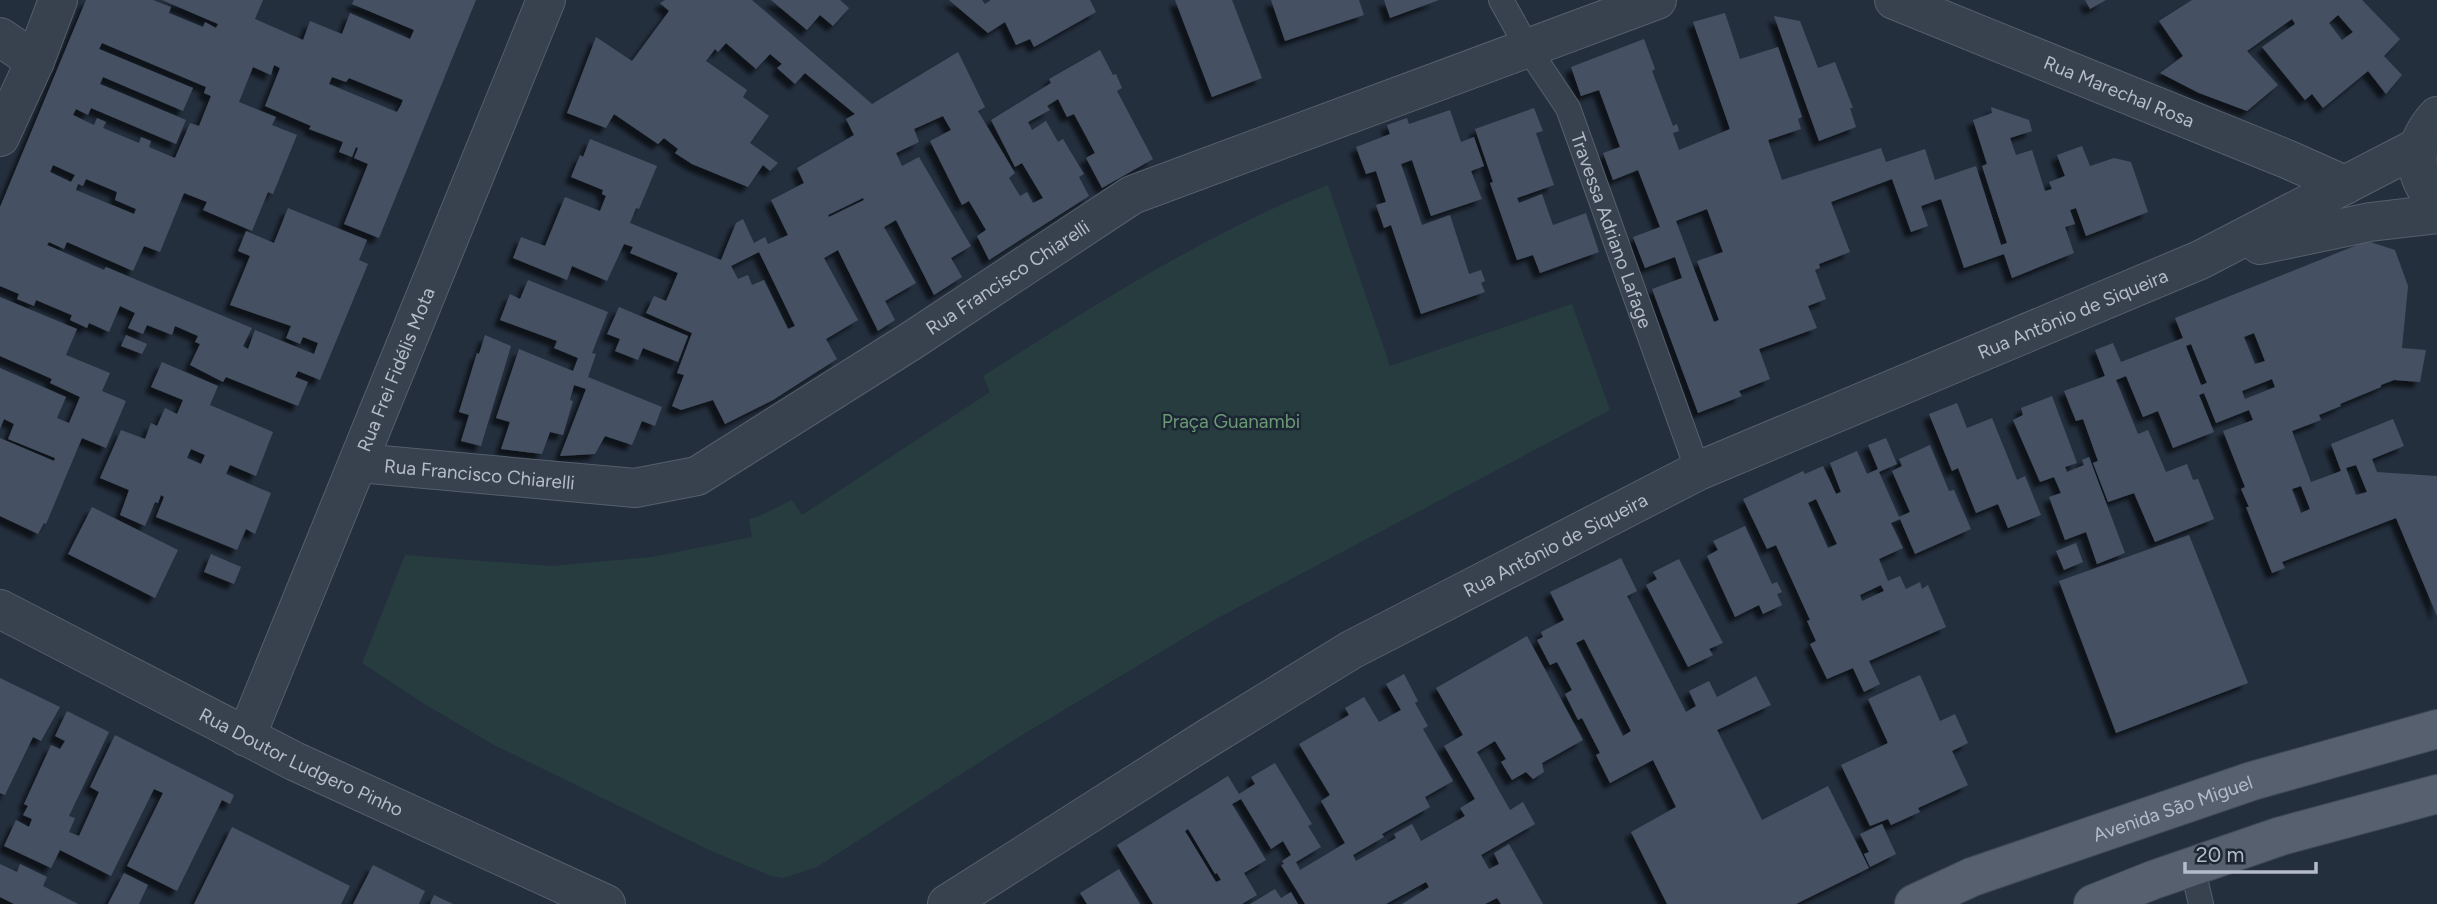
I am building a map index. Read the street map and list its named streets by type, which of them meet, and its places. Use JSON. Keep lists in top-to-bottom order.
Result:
{
  "streets": {
    "main road": ["Avenida São Miguel"],
    "street": [
      "Rua Marechal Rosa",
      "Rua Francisco Chiarelli",
      "Rua Antônio de Siqueira",
      "Rua Frei Fidélis Mota",
      "Rua Doutor Ludgero Pinho"
    ],
    "lane": ["Travessa Adriano Lafage"]
  },
  "crossings": [
    ["Rua Marechal Rosa", "Rua Antônio de Siqueira"],
    ["Travessa Adriano Lafage", "Rua Francisco Chiarelli"],
    ["Travessa Adriano Lafage", "Rua Antônio de Siqueira"],
    ["Rua Francisco Chiarelli", "Rua Frei Fidélis Mota"],
    ["Rua Frei Fidélis Mota", "Rua Doutor Ludgero Pinho"]
  ],
  "parks": ["Praça Guanambi"],
  "scale_bar": "20 m"
}
